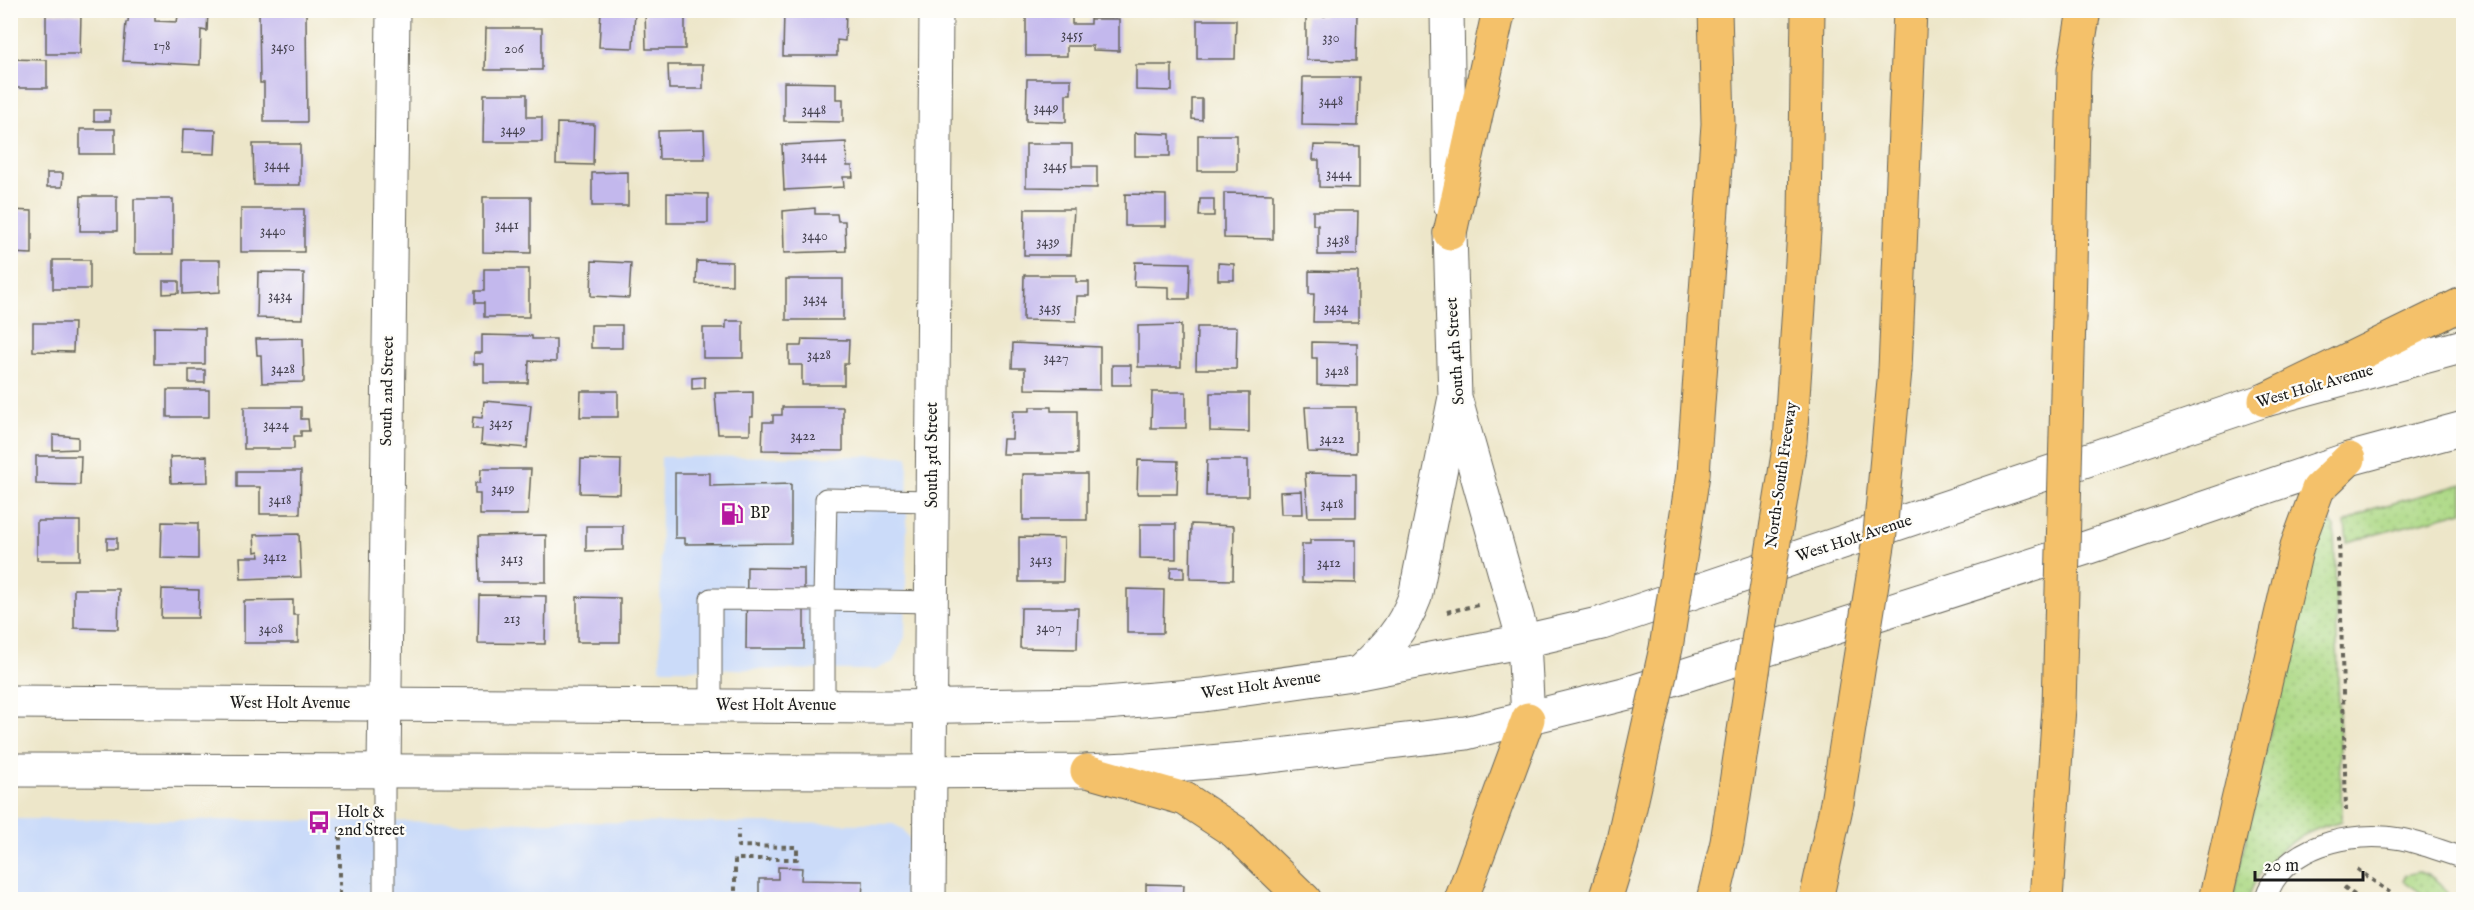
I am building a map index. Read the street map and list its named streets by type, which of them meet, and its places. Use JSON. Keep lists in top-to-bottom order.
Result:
{
  "streets": {
    "highway": ["North-South Freeway"],
    "street": [
      "South 4th Street",
      "West Holt Avenue",
      "South 2nd Street",
      "South 3rd Street"
    ]
  },
  "crossings": [
    ["South 4th Street", "West Holt Avenue"],
    ["West Holt Avenue", "South 2nd Street"],
    ["West Holt Avenue", "South 3rd Street"]
  ],
  "places": {
    "fuel station": ["BP"],
    "bus stop": ["Holt & 2nd Street"]
  },
  "house_numbers": [
    "3455",
    "330",
    "178",
    "3450",
    "206",
    "3448",
    "3449",
    "3448",
    "3449",
    "3444",
    "3444",
    "3445",
    "3444",
    "3441",
    "3440",
    "3440",
    "3438",
    "3439",
    "3434",
    "3434",
    "3435",
    "3434",
    "3428",
    "3427",
    "3428",
    "3428",
    "3425",
    "3424",
    "3422",
    "3422",
    "3419",
    "3418",
    "3418",
    "3412",
    "3413",
    "3413",
    "3412",
    "213",
    "3407",
    "3408"
  ],
  "scale_bar": "20 m"
}
